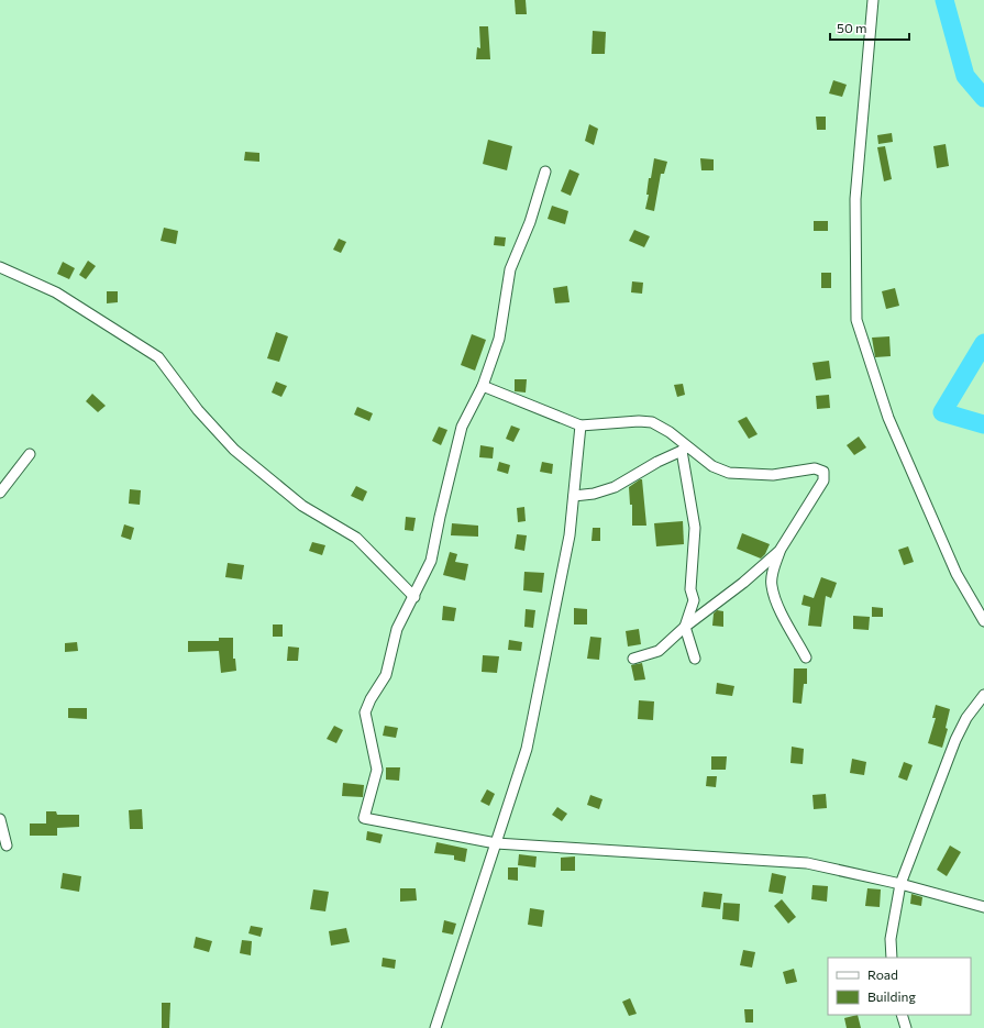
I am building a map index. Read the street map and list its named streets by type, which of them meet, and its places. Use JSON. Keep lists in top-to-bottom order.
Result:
{
  "legend": ["Road", "Building"],
  "scale_bar": "50 m"
}
